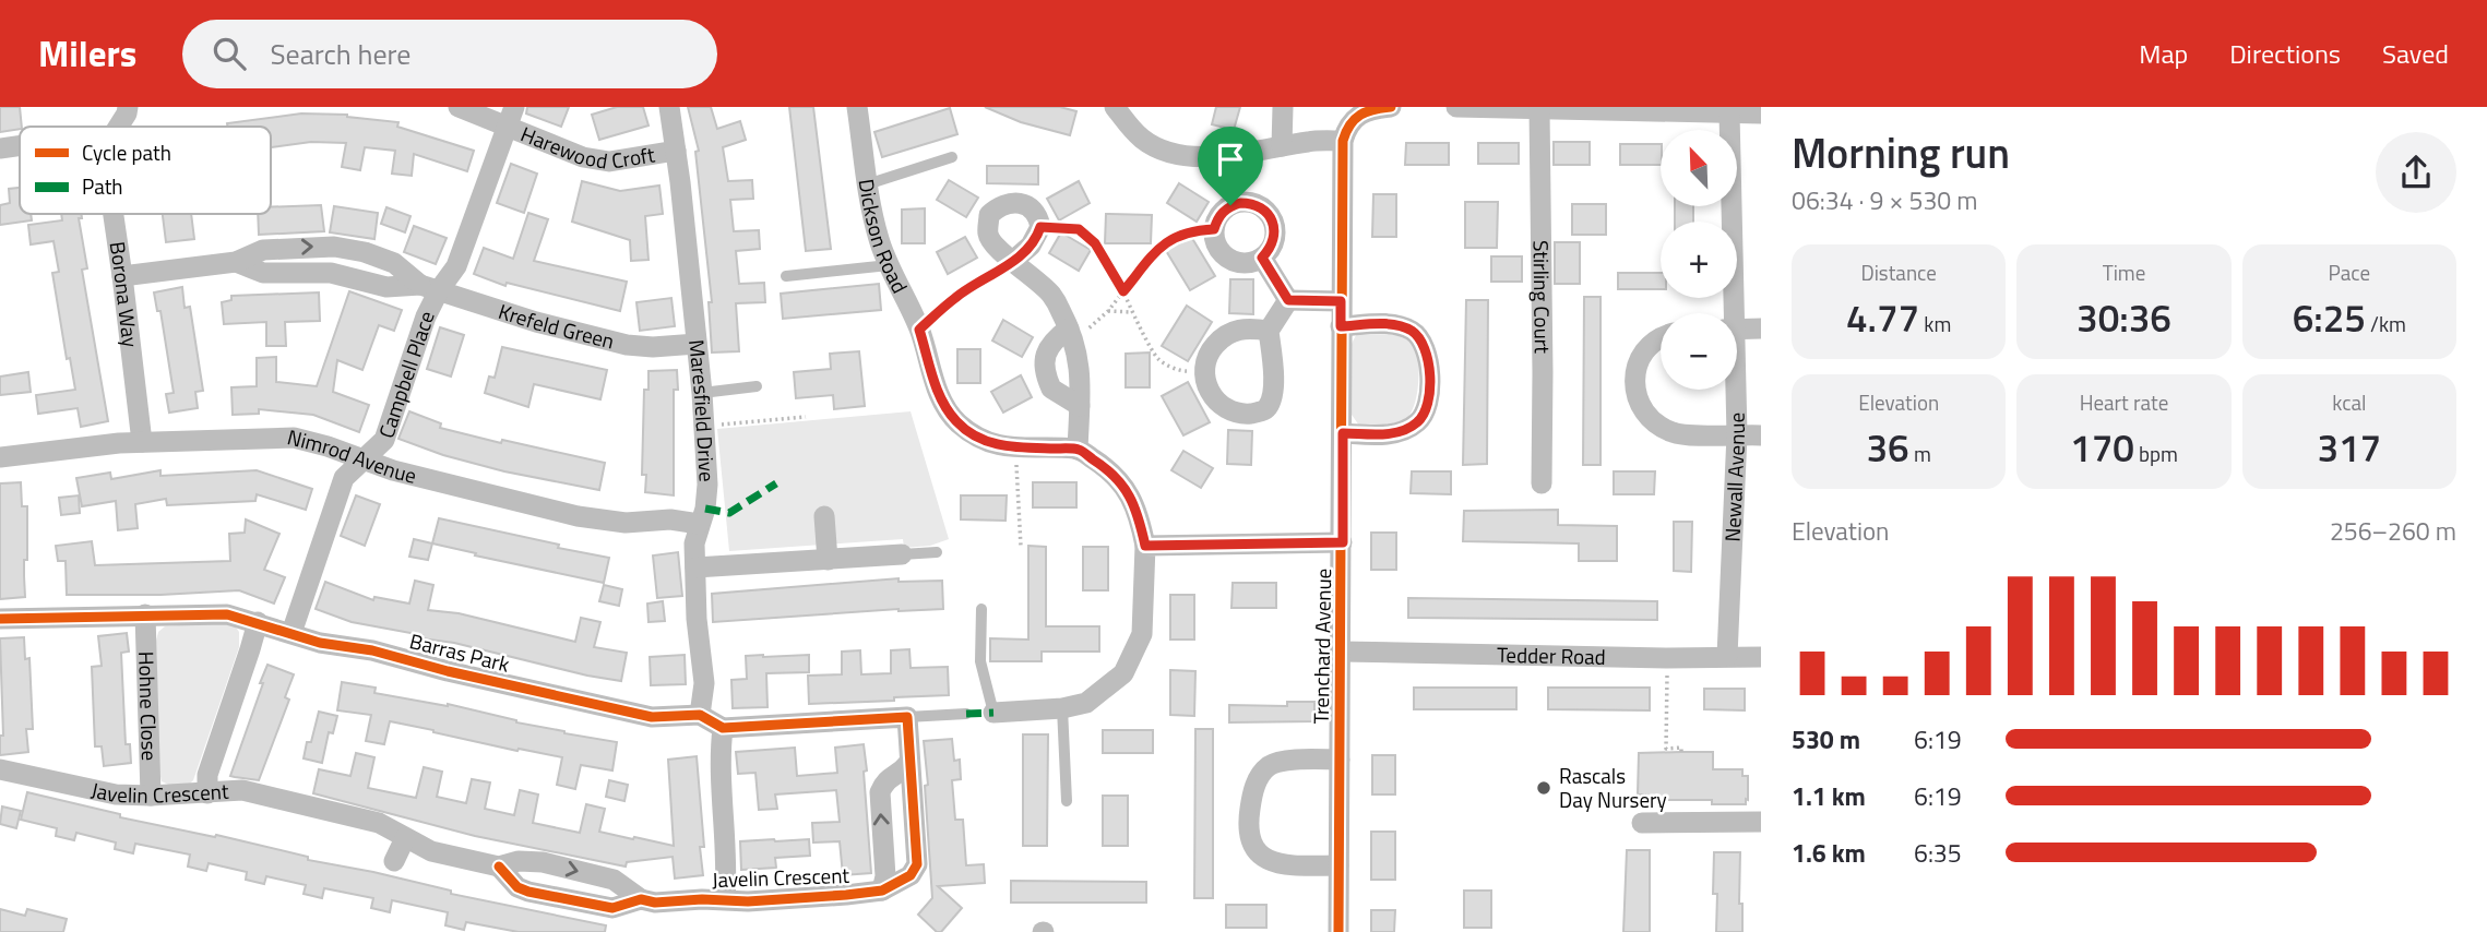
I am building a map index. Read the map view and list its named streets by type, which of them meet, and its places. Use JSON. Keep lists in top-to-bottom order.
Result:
{
  "streets": {
    "street": [
      "Harewood Croft",
      "Dickson Road",
      "Borona Way",
      "Stirling Court",
      "Krefeld Green",
      "Campbell Place",
      "Maresfield Drive",
      "Nimrod Avenue",
      "Newall Avenue",
      "Trenchard Avenue",
      "Barras Park",
      "Tedder Road",
      "Hohne Close",
      "Javelin Crescent"
    ]
  },
  "crossings": [
    ["Harewood Croft", "Campbell Place"],
    ["Harewood Croft", "Maresfield Drive"],
    ["Borona Way", "Krefeld Green"],
    ["Borona Way", "Nimrod Avenue"],
    ["Krefeld Green", "Campbell Place"],
    ["Krefeld Green", "Maresfield Drive"],
    ["Campbell Place", "Nimrod Avenue"],
    ["Campbell Place", "Barras Park"],
    ["Maresfield Drive", "Nimrod Avenue"],
    ["Maresfield Drive", "Barras Park"],
    ["Newall Avenue", "Tedder Road"],
    ["Trenchard Avenue", "Tedder Road"],
    ["Barras Park", "Hohne Close"],
    ["Hohne Close", "Javelin Crescent"]
  ],
  "places": ["Rascals Day Nursery"],
  "legend": ["Cycle path", "Path"],
  "north": "top left",
  "page": {
    "header": "Milers",
    "search": "Search here",
    "nav": ["Map", "Directions", "Saved"],
    "heading": ["Morning run", "06:34 · 9 × 530 m"],
    "map_buttons": ["+", "−"],
    "stats": [
      ["Distance", "4.77 km"],
      ["Time", "30:36"],
      ["Pace", "6:25 /km"],
      ["Elevation", "36 m"],
      ["Heart rate", "170 bpm"],
      ["kcal", "317"]
    ],
    "chart": ["Elevation", "256–260 m"],
    "list": [
      {
        "name": "530 m",
        "note": "6:19"
      },
      {
        "name": "1.1 km",
        "note": "6:19"
      },
      {
        "name": "1.6 km",
        "note": "6:35"
      }
    ]
  }
}
